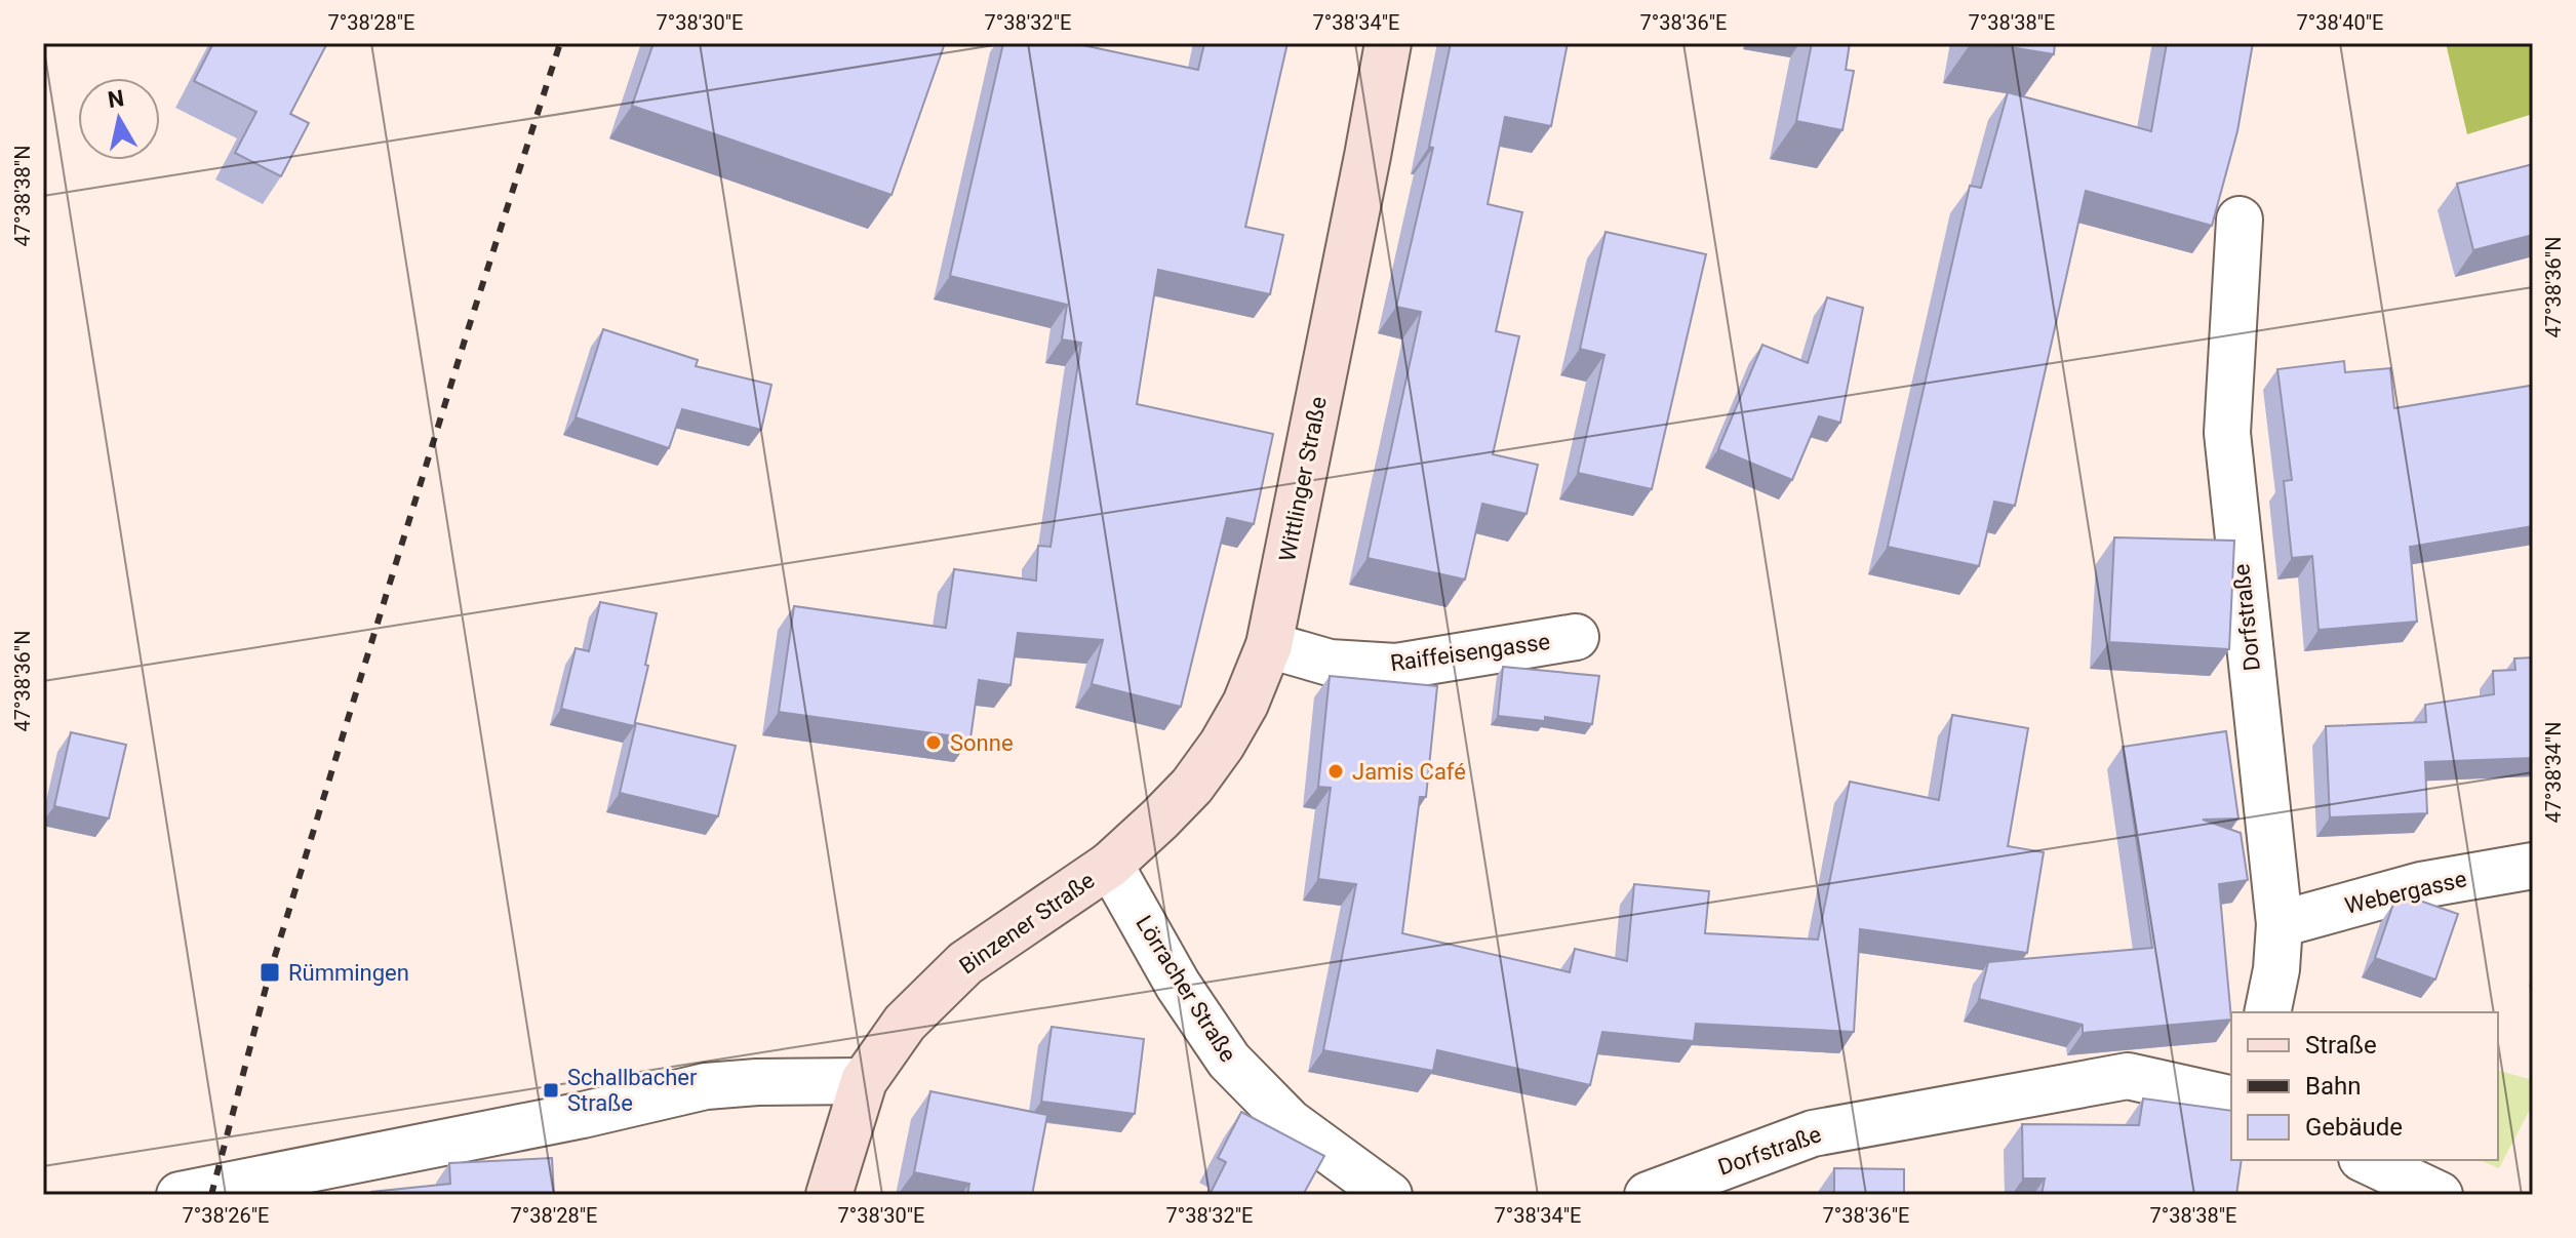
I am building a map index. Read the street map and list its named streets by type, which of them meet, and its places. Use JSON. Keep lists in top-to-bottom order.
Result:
{
  "streets": {
    "main road": ["Wittlinger Straße", "Binzener Straße"],
    "street": [
      "Dorfstraße",
      "Raiffeisengasse",
      "Webergasse",
      "Lörracher Straße"
    ]
  },
  "crossings": [
    ["Wittlinger Straße", "Raiffeisengasse"],
    ["Wittlinger Straße", "Binzener Straße"],
    ["Wittlinger Straße", "Lörracher Straße"],
    ["Dorfstraße", "Webergasse"],
    ["Binzener Straße", "Lörracher Straße"]
  ],
  "places": {
    "other": ["Sonne", "Jamis Café"],
    "transit": ["Rümmingen", "Schallbacher Straße"]
  },
  "legend": ["Straße", "Bahn", "Gebäude"],
  "north": "top",
  "coordinates": [
    "7°38'28\"E",
    "7°38'30\"E",
    "7°38'32\"E",
    "7°38'34\"E",
    "7°38'36\"E",
    "7°38'38\"E",
    "7°38'40\"E",
    "47°38'38\"N",
    "47°38'36\"N",
    "47°38'34\"N",
    "7°38'26\"E"
  ]
}
